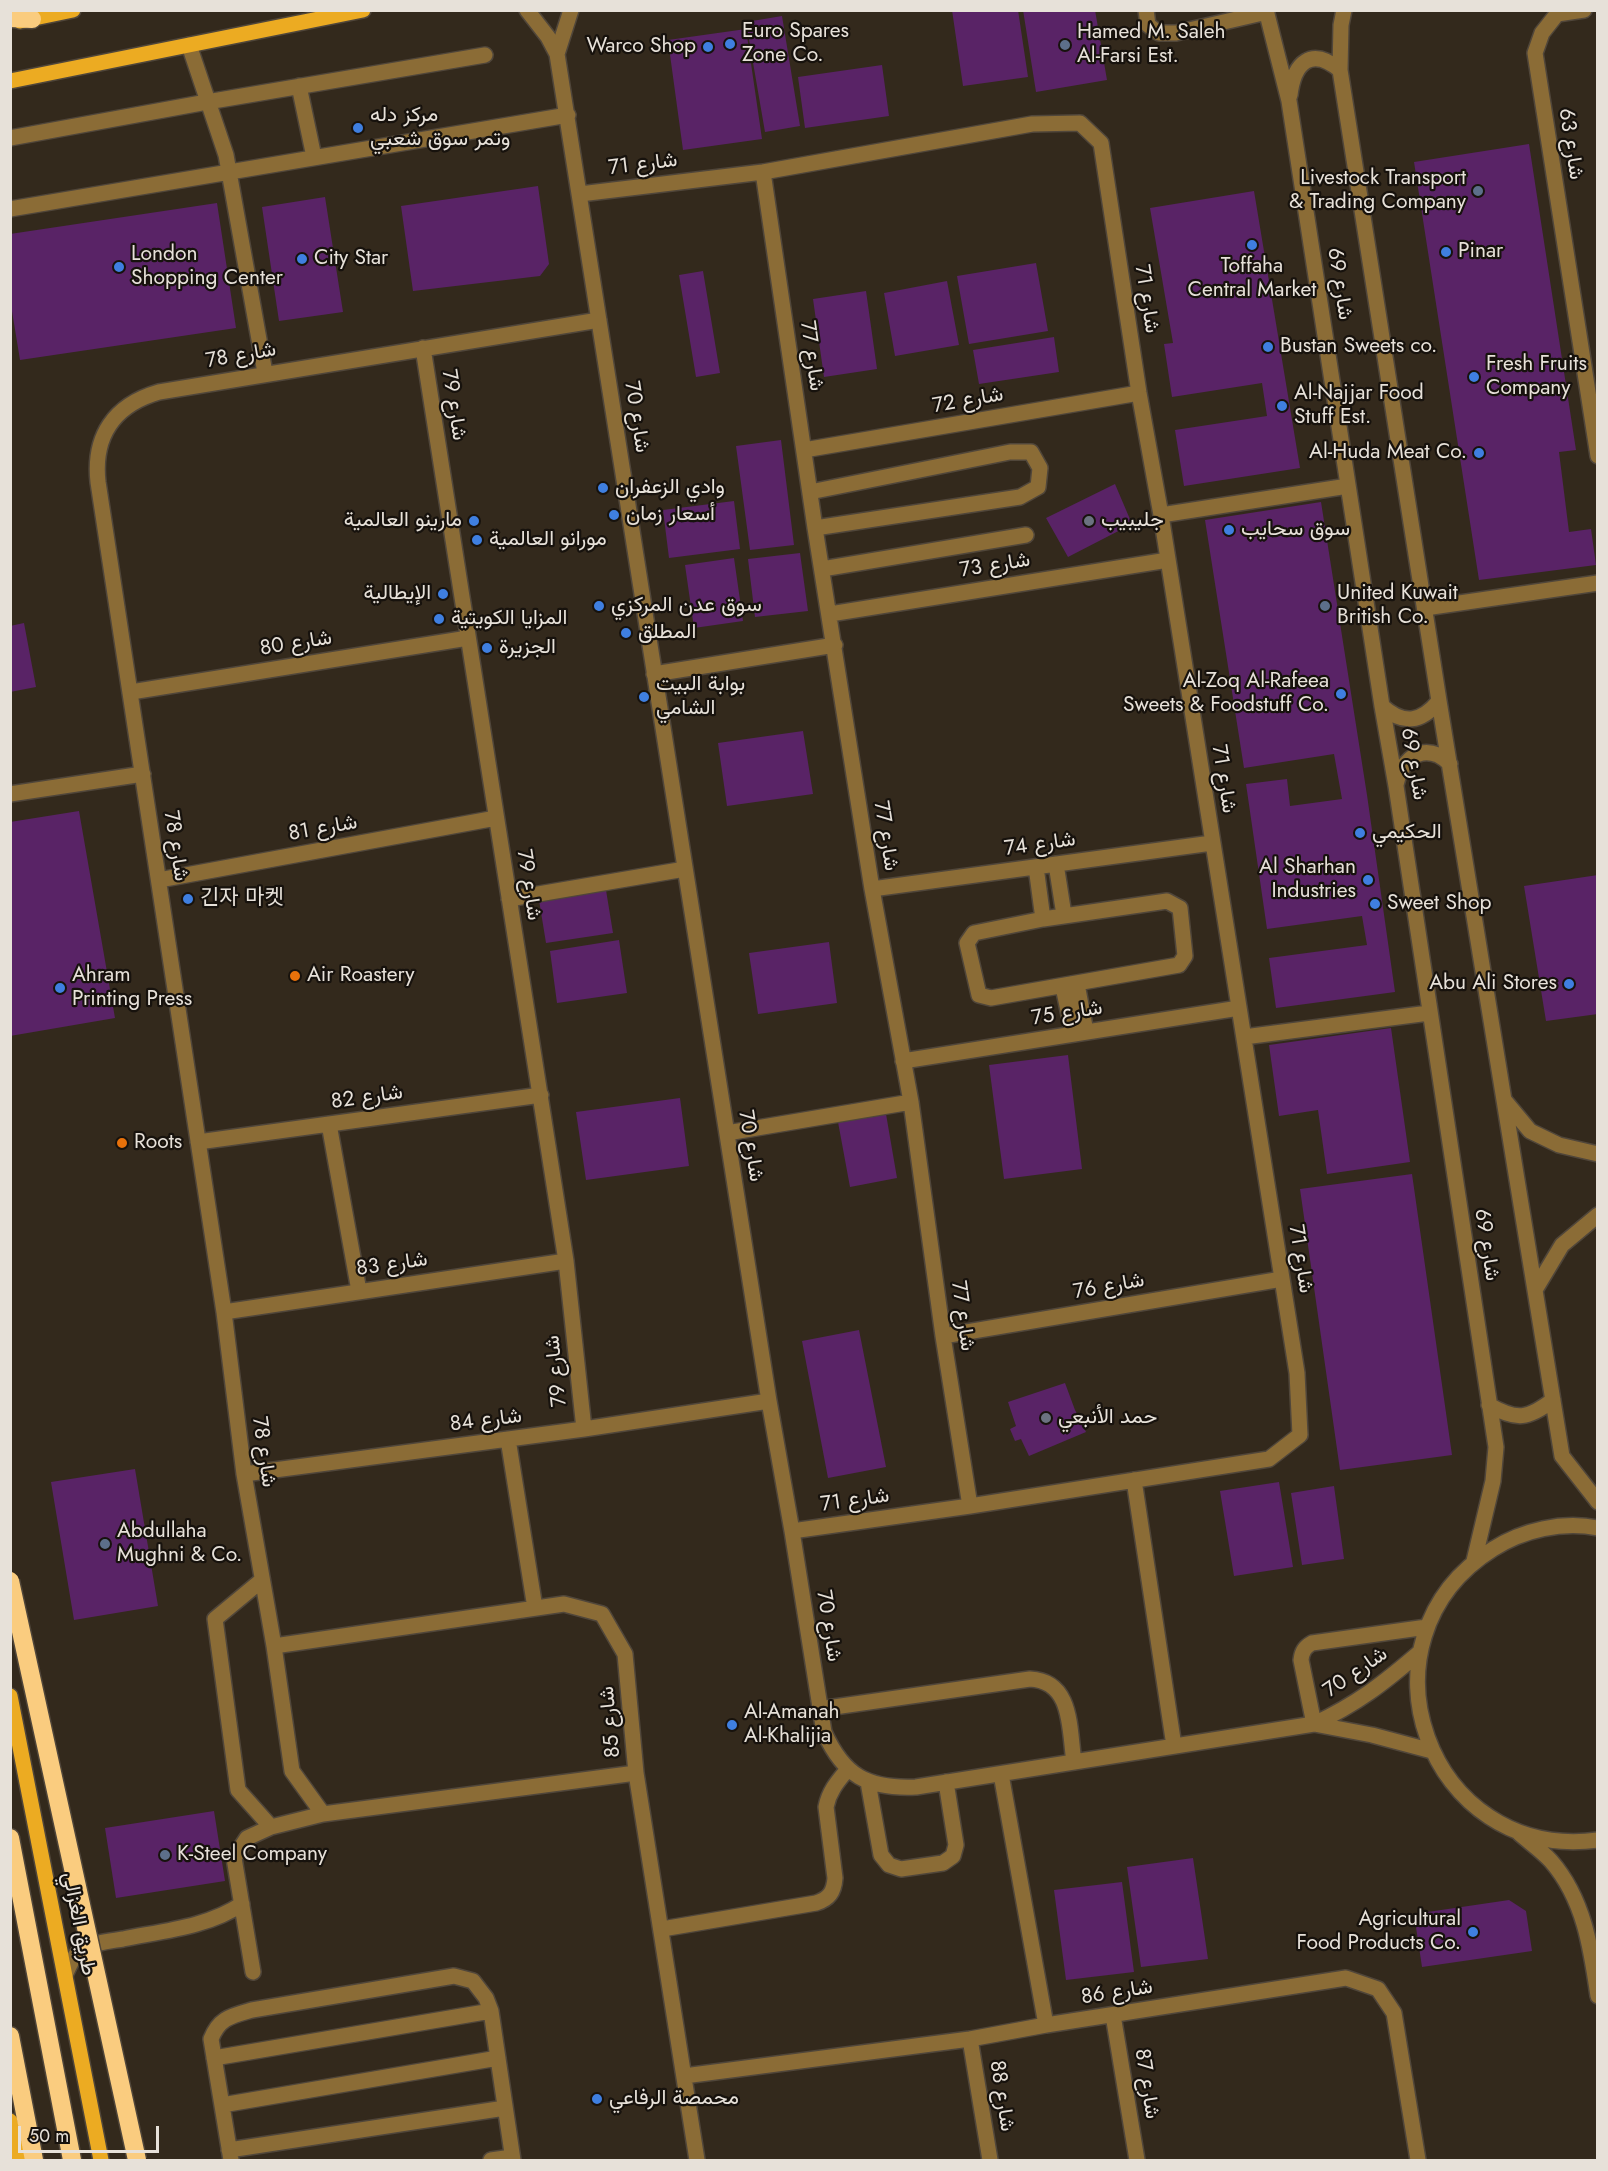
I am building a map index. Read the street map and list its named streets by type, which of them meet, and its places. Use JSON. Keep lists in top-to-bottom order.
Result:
{
  "streets": {
    "main road": ["طريق الغزالي"],
    "street": [
      "شارع 63",
      "شارع 71",
      "شارع 69",
      "شارع 78",
      "شارع 77",
      "شارع 72",
      "شارع 79",
      "شارع 70",
      "شارع 73",
      "شارع 80",
      "شارع 81",
      "شارع 74",
      "شارع 75",
      "شارع 82",
      "شارع 83",
      "شارع 76",
      "شارع 84",
      "شارع 85",
      "شارع 86",
      "شارع 87",
      "شارع 88"
    ]
  },
  "crossings": [
    ["شارع 71", "شارع 77"],
    ["شارع 71", "شارع 72"],
    ["شارع 71", "شارع 70"],
    ["شارع 71", "شارع 73"],
    ["شارع 71", "شارع 74"],
    ["شارع 71", "شارع 75"],
    ["شارع 71", "شارع 76"],
    ["شارع 78", "شارع 79"],
    ["شارع 78", "شارع 70"],
    ["شارع 78", "شارع 80"],
    ["شارع 78", "شارع 81"],
    ["شارع 78", "شارع 82"],
    ["شارع 78", "شارع 83"],
    ["شارع 78", "شارع 84"],
    ["شارع 78", "شارع 85"],
    ["شارع 77", "شارع 72"],
    ["شارع 77", "شارع 73"],
    ["شارع 77", "شارع 74"],
    ["شارع 77", "شارع 75"],
    ["شارع 77", "شارع 76"],
    ["شارع 79", "شارع 80"],
    ["شارع 79", "شارع 81"],
    ["شارع 79", "شارع 82"],
    ["شارع 79", "شارع 83"],
    ["شارع 79", "شارع 84"],
    ["شارع 70", "شارع 84"],
    ["شارع 85", "شارع 86"],
    ["شارع 86", "شارع 87"],
    ["شارع 86", "شارع 88"]
  ],
  "places": [
    "Euro Spares Zone Co.",
    "Hamed M. Saleh Al-Farsi Est.",
    "Warco Shop",
    "مركز دله وتمر سوق شعبي",
    "Livestock Transport & Trading Company",
    "Toffaha Central Market",
    "Pinar",
    "City Star",
    "London Shopping Center",
    "Bustan Sweets co.",
    "Fresh Fruits Company",
    "Al-Najjar Food Stuff Est.",
    "Al-Huda Meat Co.",
    "وادي الزعفران",
    "أسعار زمان",
    "مارينو العالمية",
    "جليبيب",
    "سوق سحايب",
    "مورانو العالمية",
    "الإيطالية",
    "سوق عدن المركزي",
    "United Kuwait British Co.",
    "المزايا الكويتية",
    "المطلق",
    "الجزيرة",
    "Al-Zoq Al-Rafeea Sweets & Foodstuff Co.",
    "بوابة البيت الشامي",
    "الحكيمي",
    "Al Sharhan Industries",
    "긴자 마켓",
    "Sweet Shop",
    "Air Roastery",
    "Abu Ali Stores",
    "Ahram Printing Press",
    "Roots",
    "حمد الأنبعي",
    "Abdullaha Mughni & Co.",
    "Al-Amanah Al-Khalijia",
    "K-Steel Company",
    "Agricultural Food Products Co.",
    "محمصة الرفاعي"
  ],
  "scale_bar": "50 m"
}
